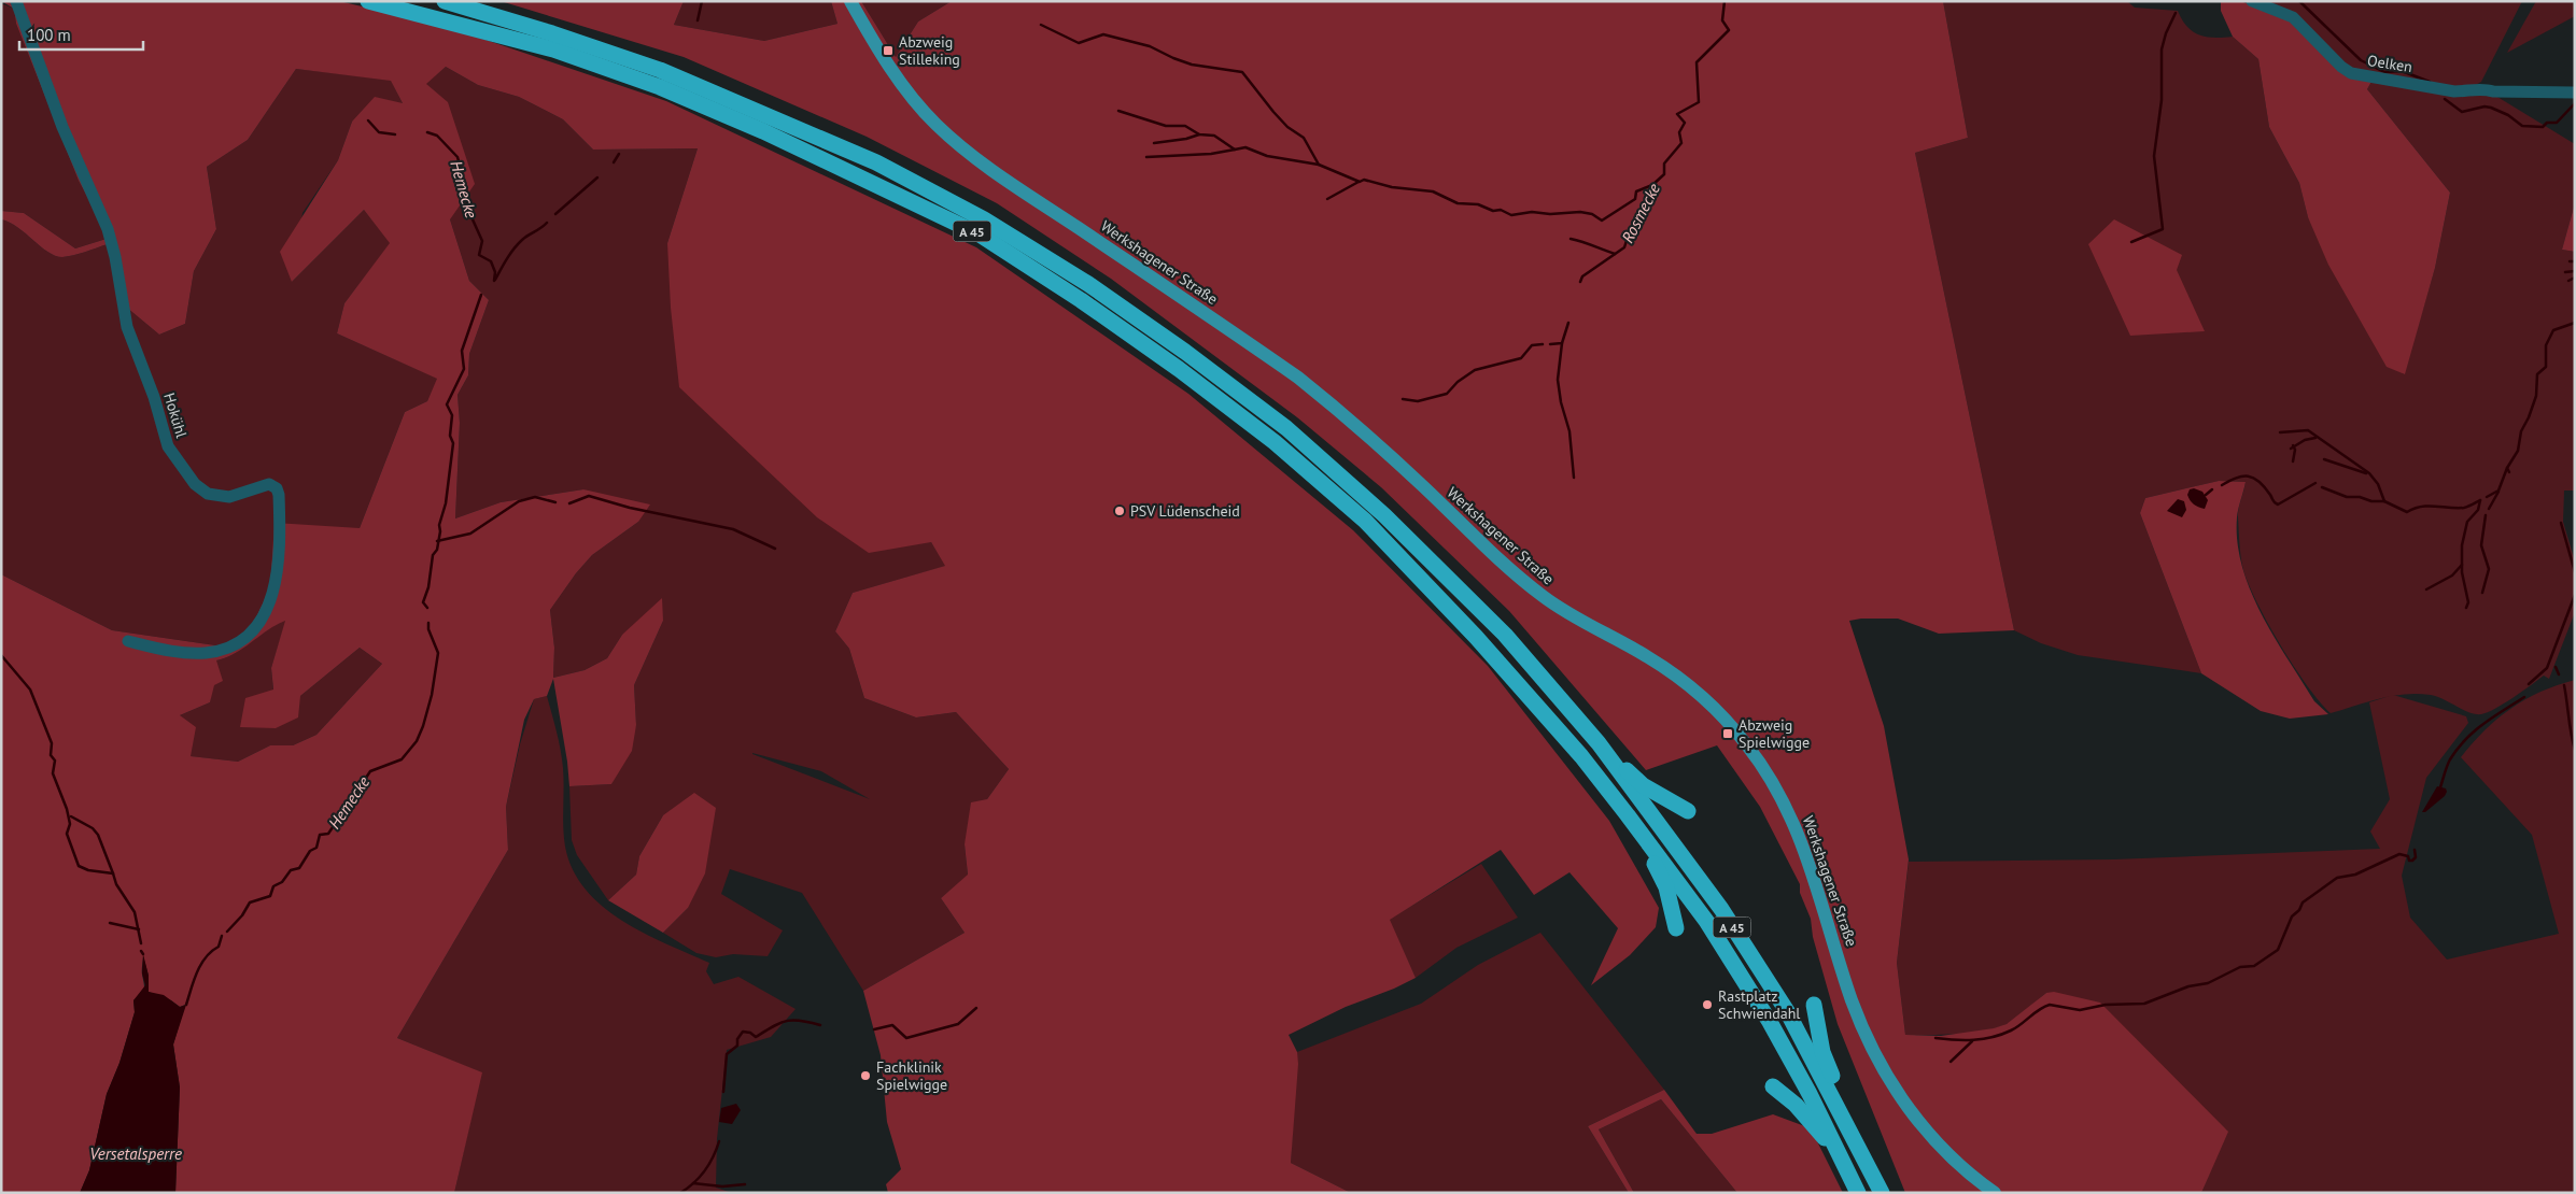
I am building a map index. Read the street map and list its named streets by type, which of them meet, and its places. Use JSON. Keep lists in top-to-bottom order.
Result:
{
  "streets": {
    "highway": ["A 45"],
    "main road": ["Werkshagener Straße"],
    "street": ["Oelken", "Hokühl"]
  },
  "water": ["Hemecke", "Rosmecke", "Versetalsperre"],
  "places": {
    "transit": ["Abzweig Stilleking", "Abzweig Spielwigge"],
    "other": ["PSV Lüdenscheid", "Rastplatz Schwiendahl", "Fachklinik Spielwigge"]
  },
  "scale_bar": "100 m"
}
